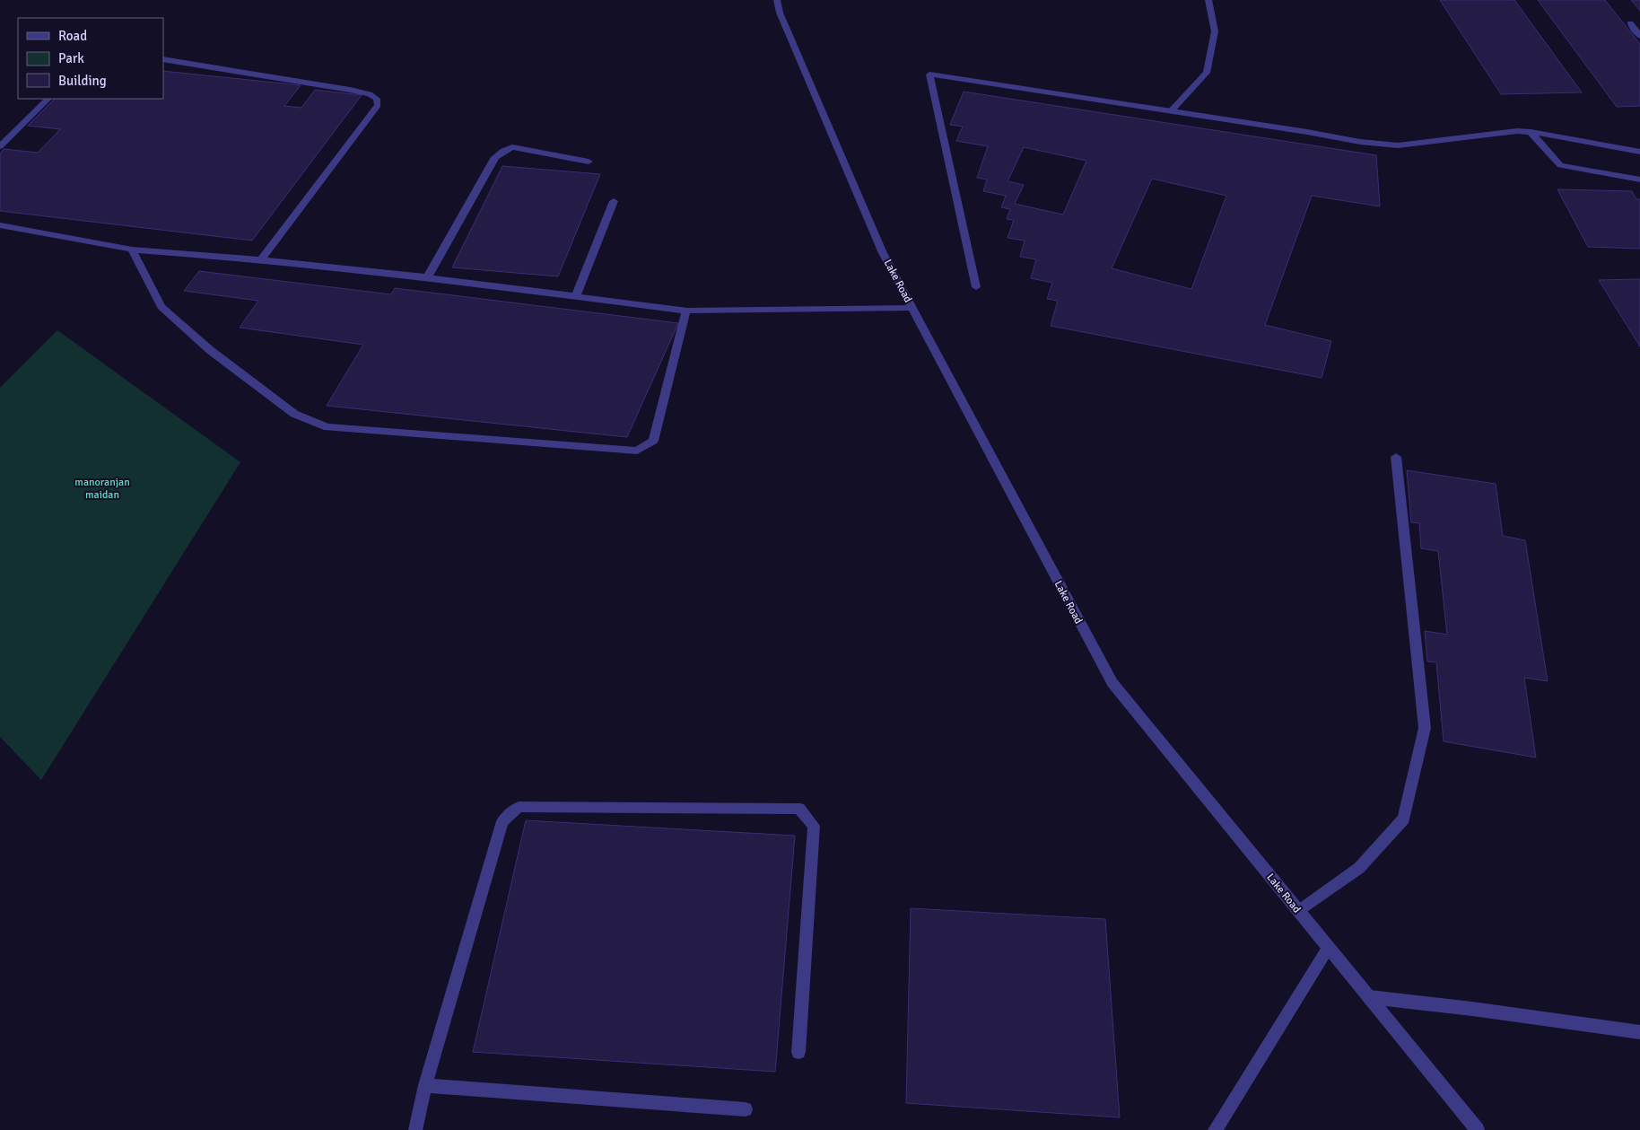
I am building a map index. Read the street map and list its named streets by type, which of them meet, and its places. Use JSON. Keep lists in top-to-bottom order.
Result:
{
  "streets": {
    "street": ["Lake Road"]
  },
  "parks": ["manoranjan maidan"],
  "legend": ["Road", "Park", "Building"]
}
